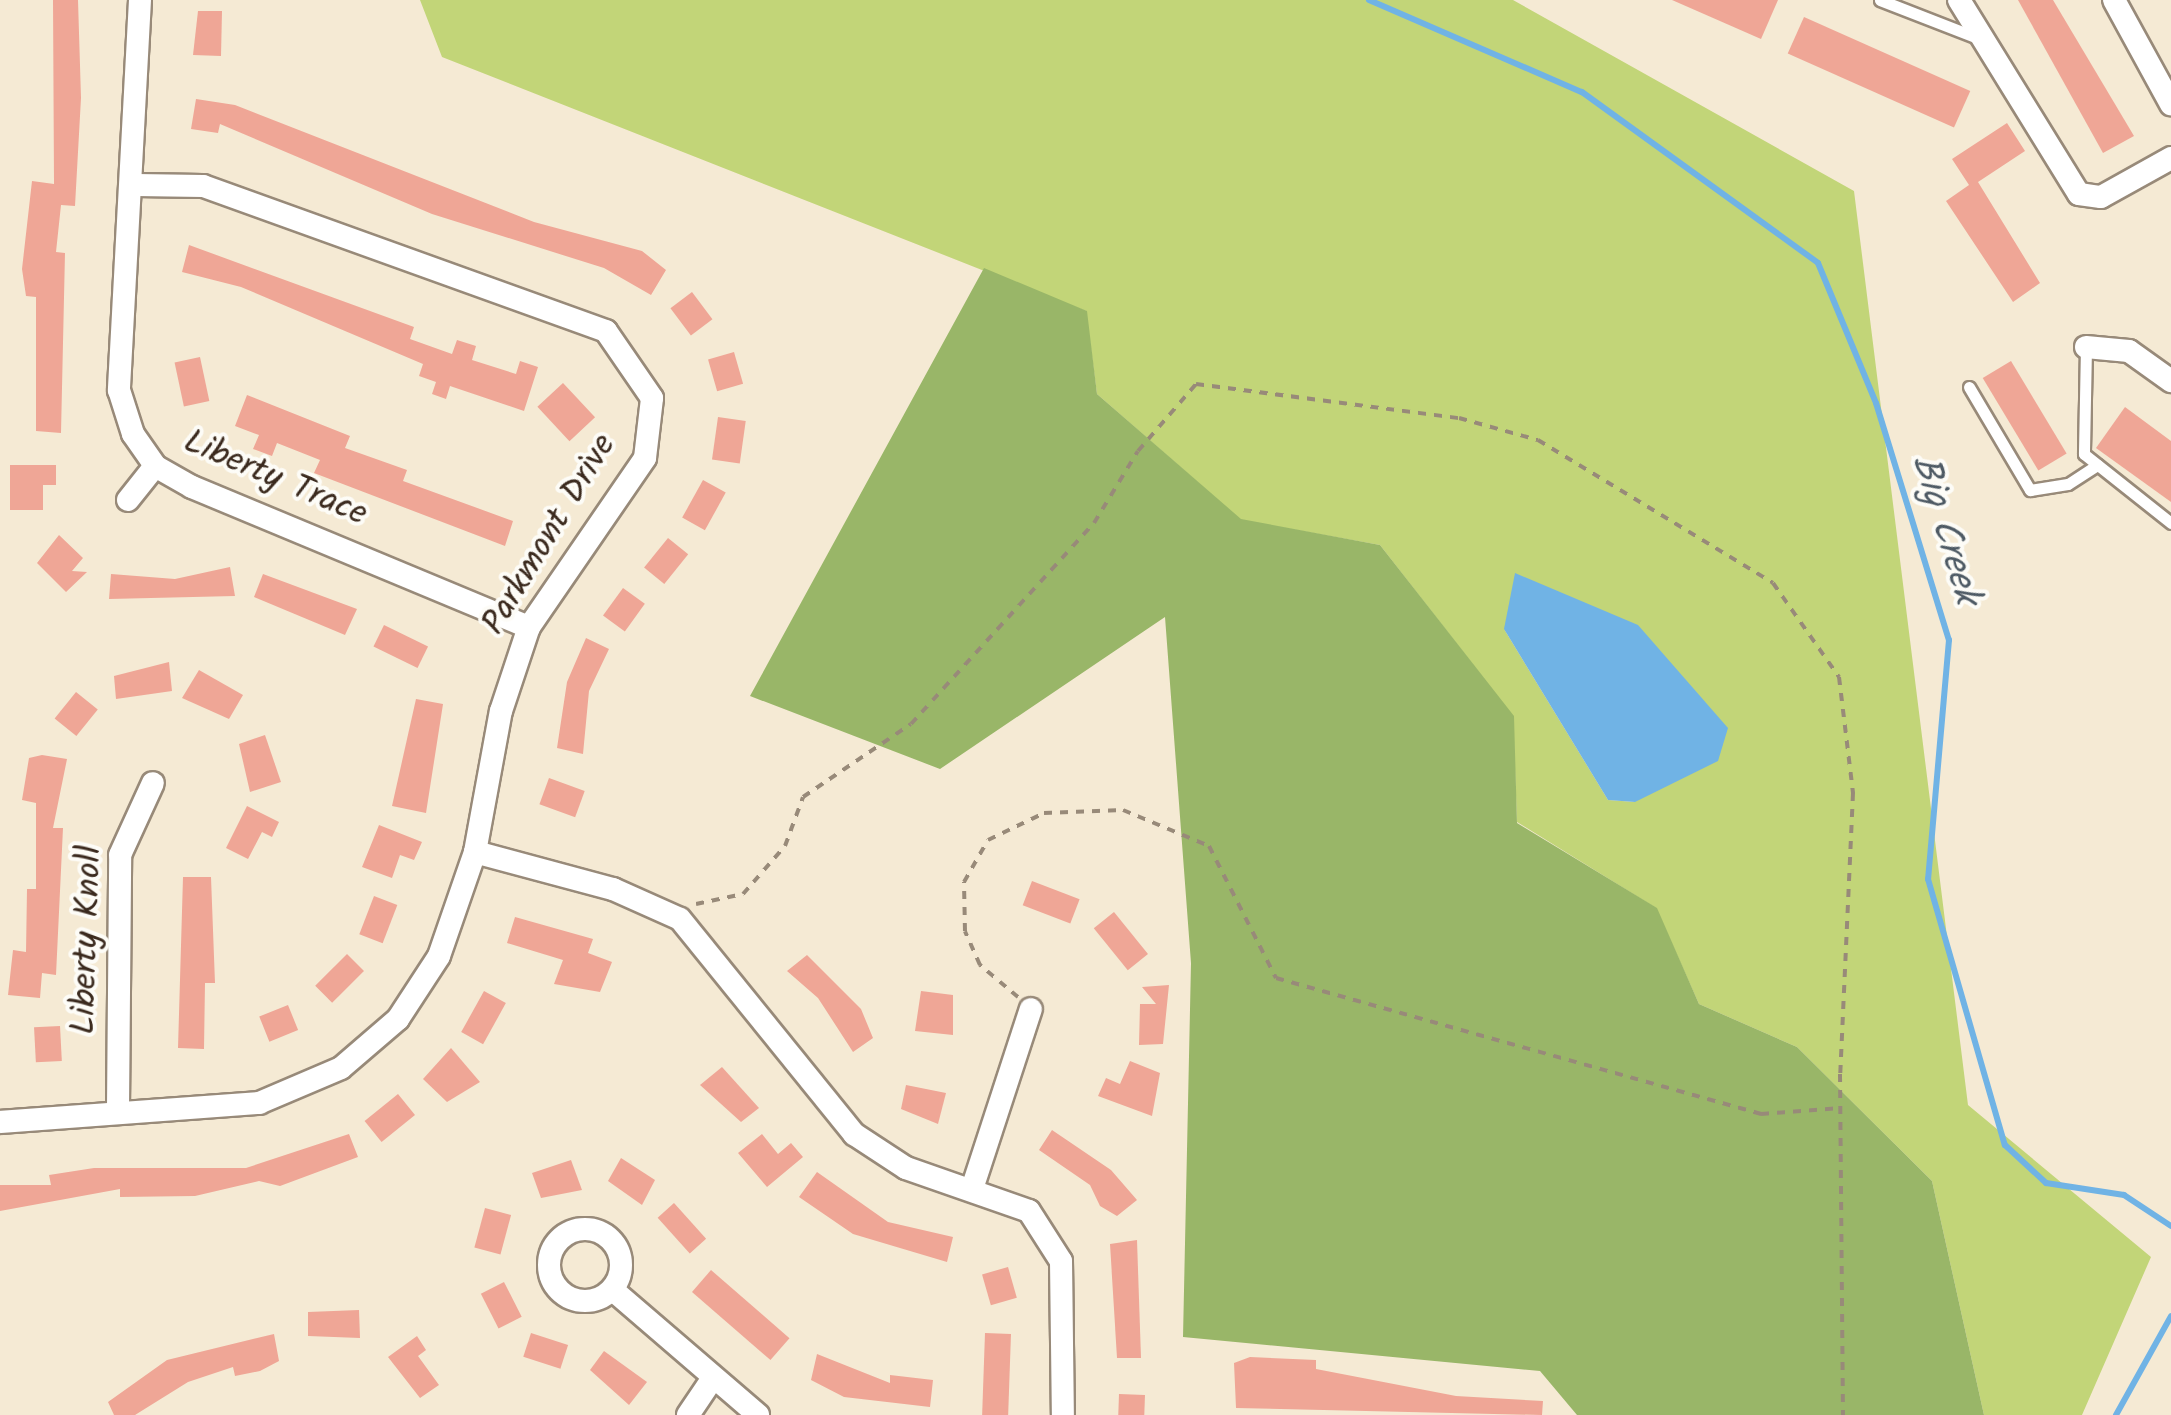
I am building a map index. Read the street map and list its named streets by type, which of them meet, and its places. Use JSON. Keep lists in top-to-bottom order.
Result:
{
  "streets": {
    "street": ["Liberty Trace", "Parkmont Drive", "Liberty Knoll"]
  },
  "crossings": [
    ["Liberty Trace", "Parkmont Drive"],
    ["Parkmont Drive", "Liberty Knoll"]
  ],
  "water": ["Big Creek"]
}
